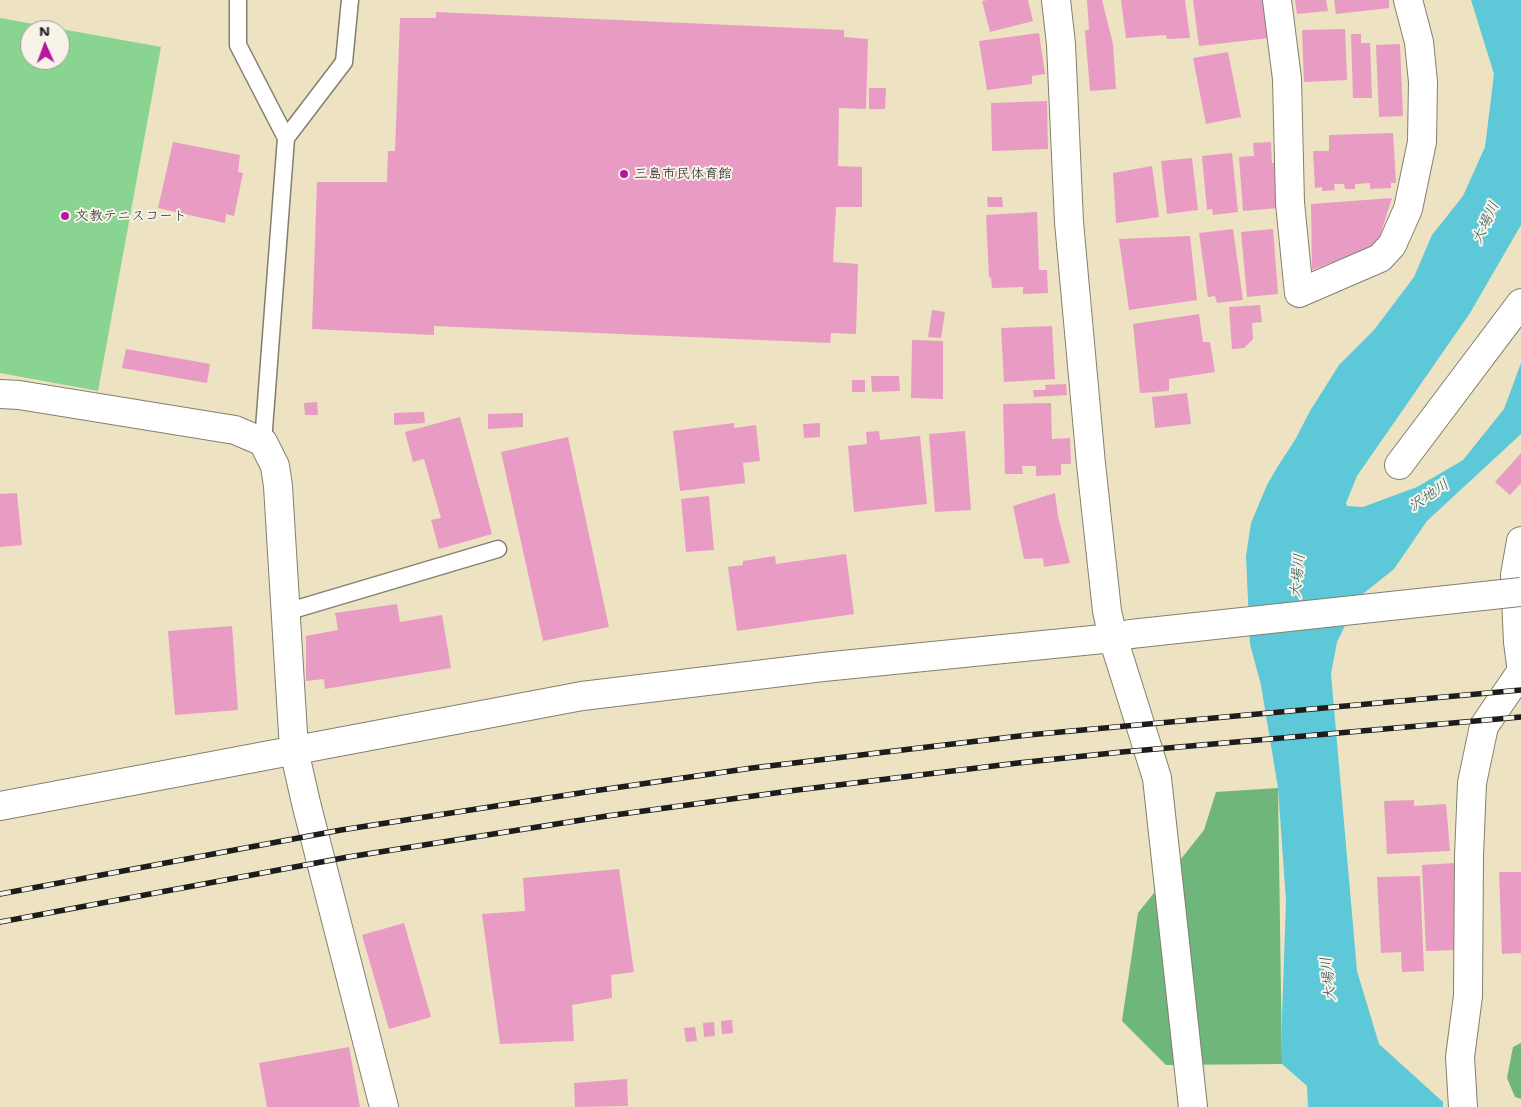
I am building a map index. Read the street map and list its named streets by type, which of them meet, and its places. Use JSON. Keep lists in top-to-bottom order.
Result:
{
  "water": ["大場川", "沢地川"],
  "places": ["三島市民体育館", "文教テニスコート"],
  "north": "top"
}
